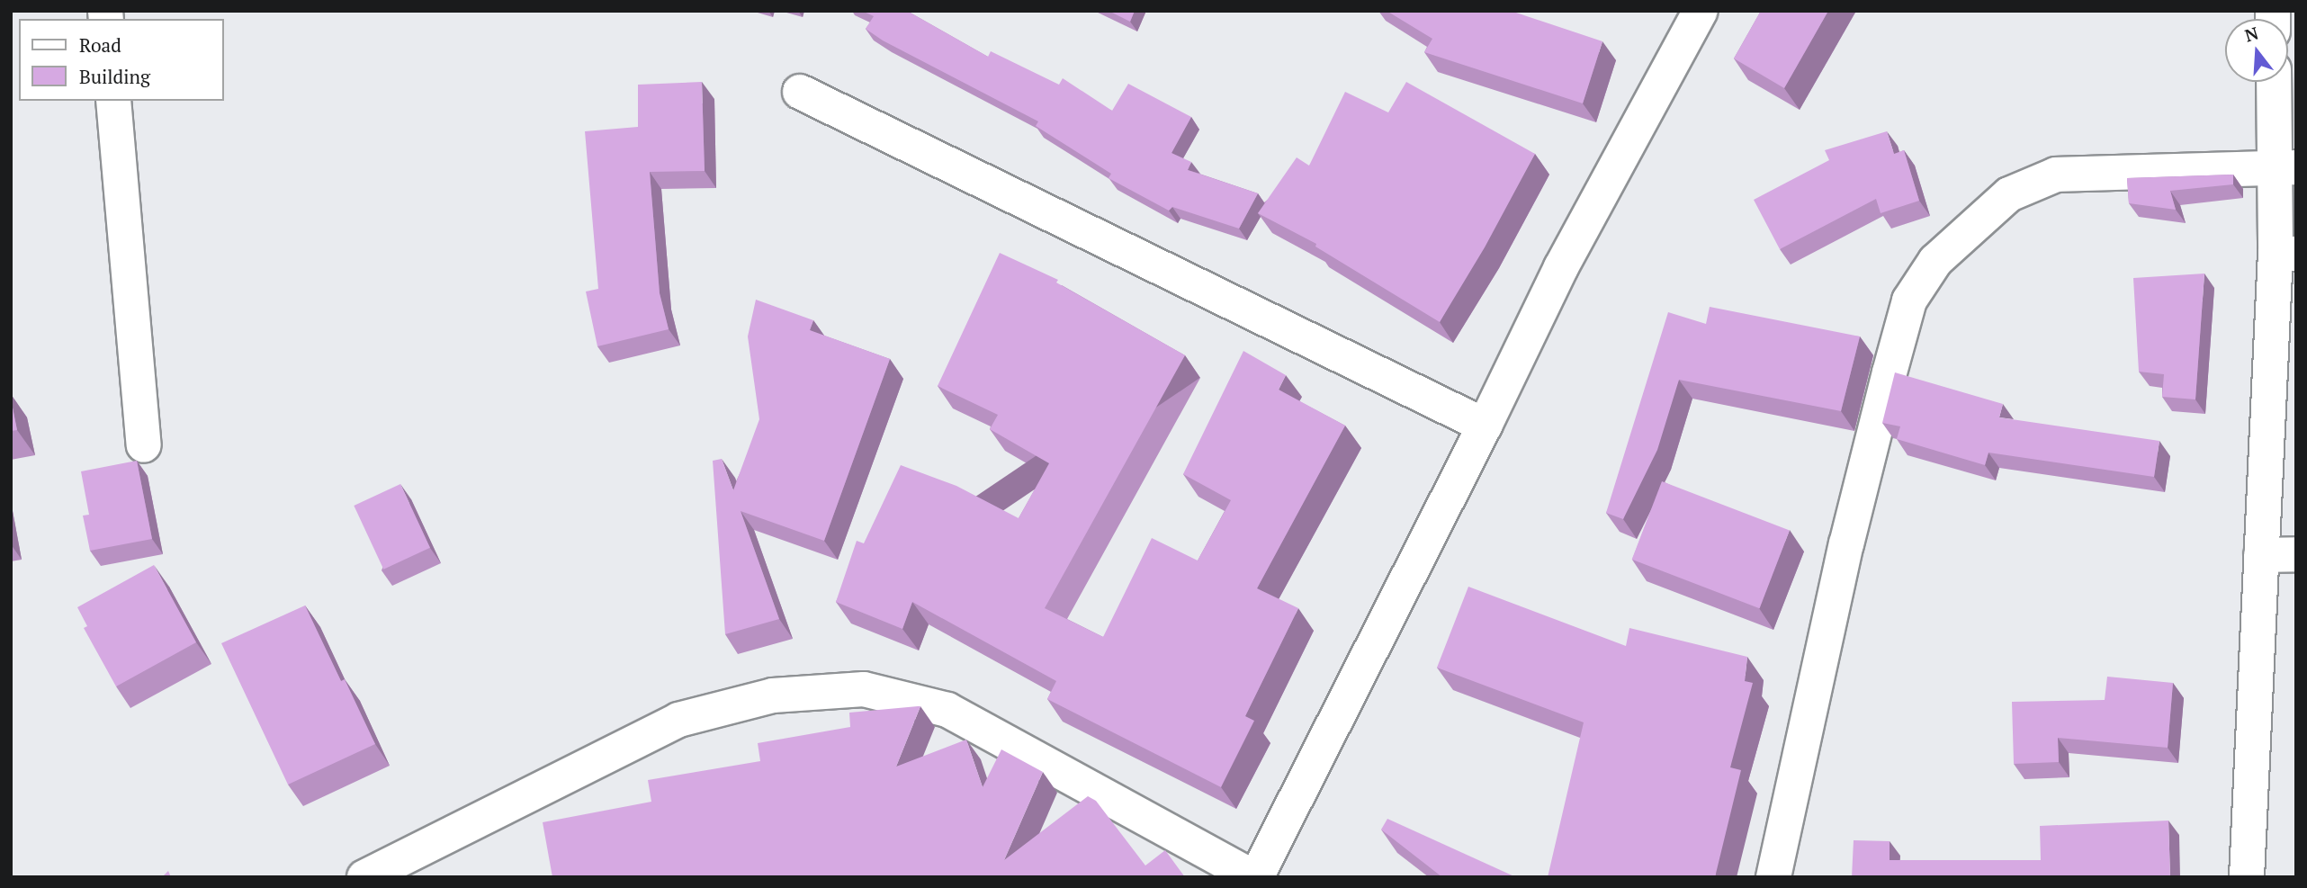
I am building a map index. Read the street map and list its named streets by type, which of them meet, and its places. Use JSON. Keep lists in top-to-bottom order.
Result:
{
  "legend": ["Road", "Building"],
  "north": "top"
}
